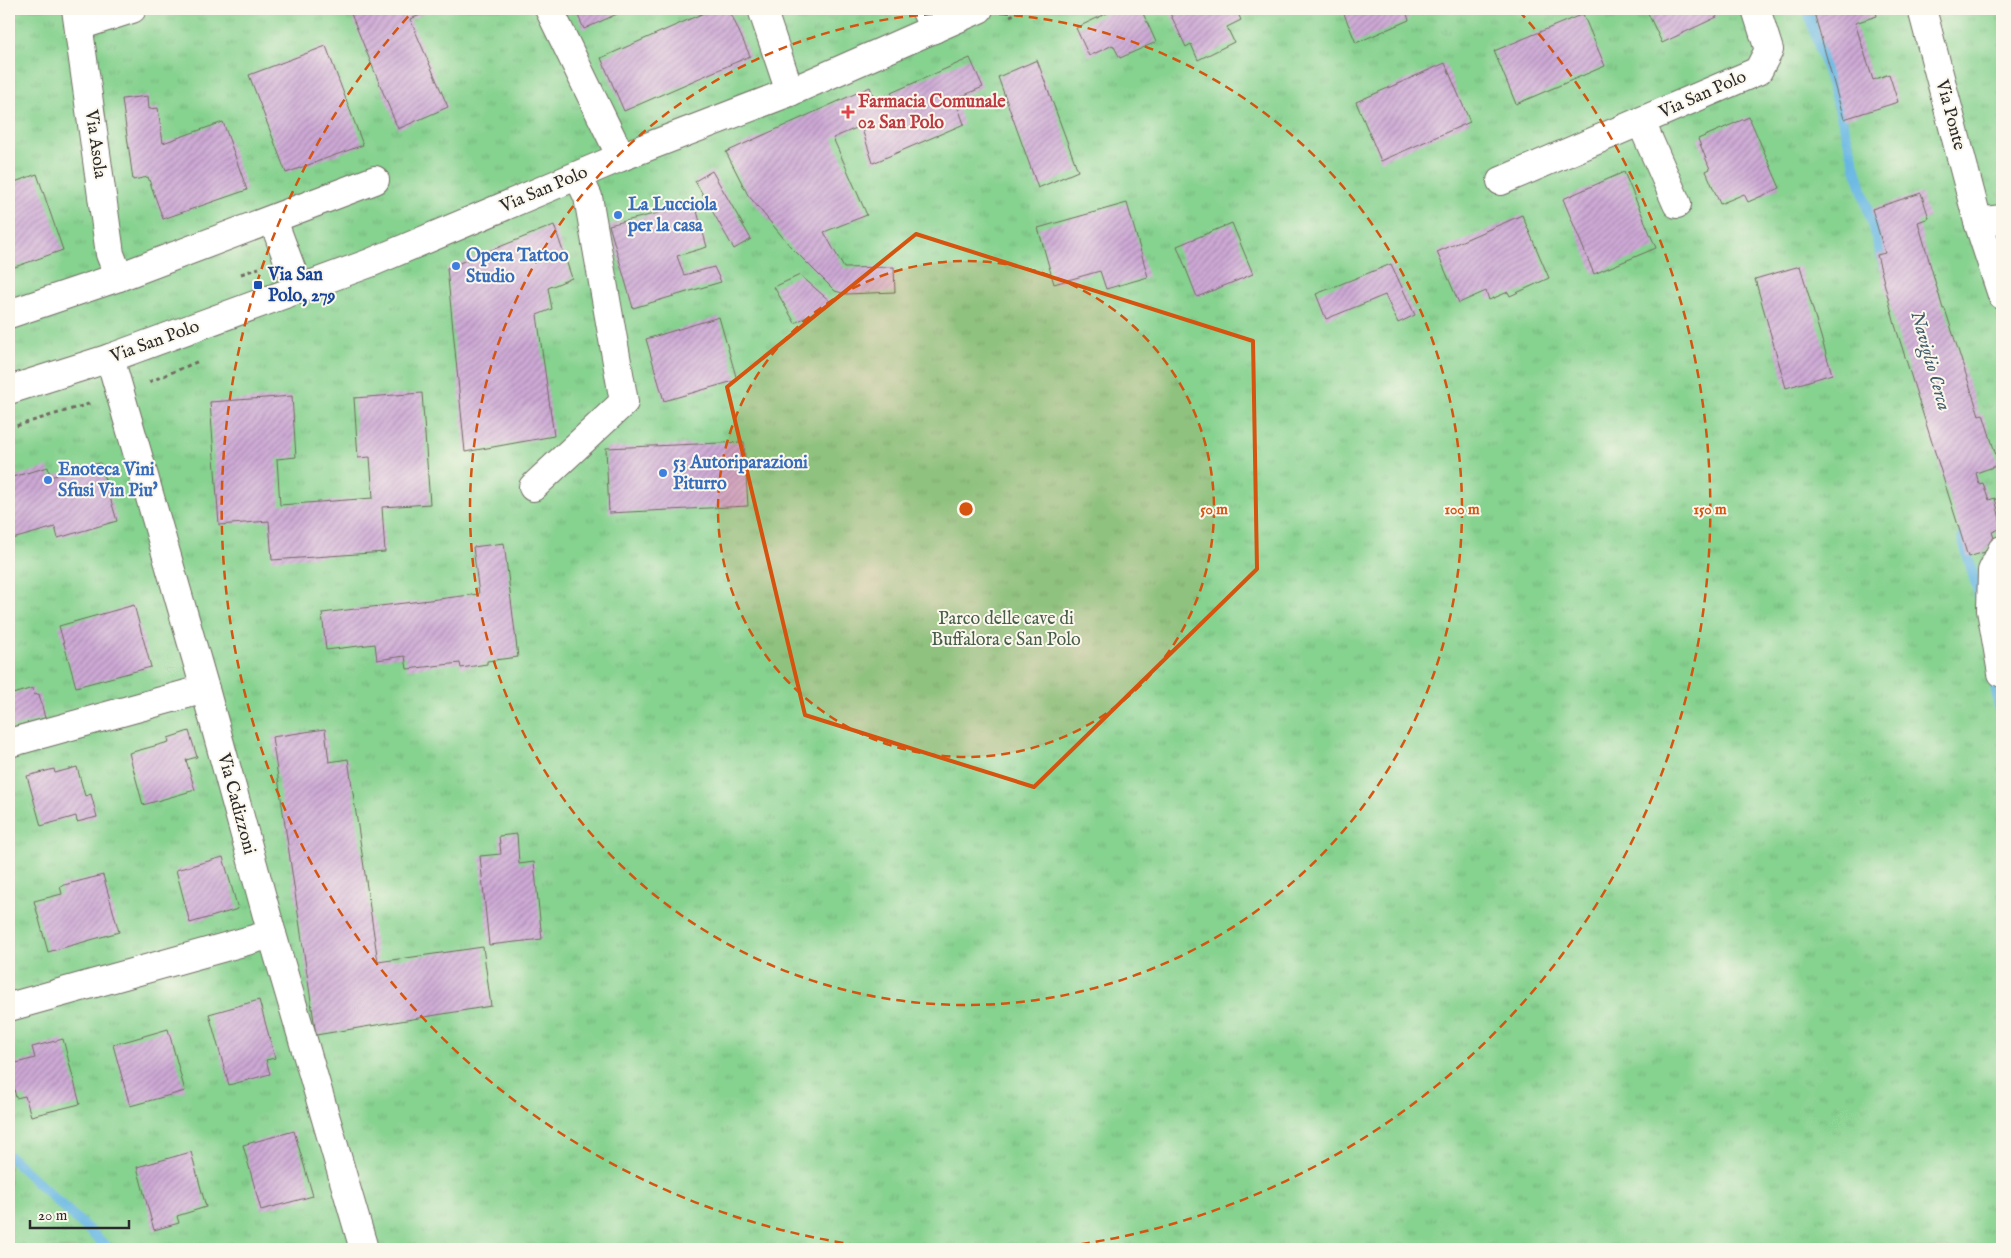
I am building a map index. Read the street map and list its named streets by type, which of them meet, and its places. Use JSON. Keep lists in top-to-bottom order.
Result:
{
  "streets": {
    "street": [
      "Via San Polo",
      "Via Ponte",
      "Via Asola",
      "Via Cadizzoni"
    ]
  },
  "crossings": [
    ["Via San Polo", "Via Cadizzoni"]
  ],
  "water": ["Naviglio Cerca"],
  "parks": ["Parco delle cave di Buffalora e San Polo"],
  "places": {
    "health": ["Farmacia Comunale 02 San Polo"],
    "other": [
      "La Lucciola per la casa",
      "Opera Tattoo Studio",
      "53 Autoriparazioni Piturro",
      "Enoteca Vini Sfusi Vin Piu'"
    ],
    "transit": ["Via San Polo, 279"]
  },
  "scale_bar": "20 m",
  "rings": ["50 m", "100 m", "150 m"]
}
